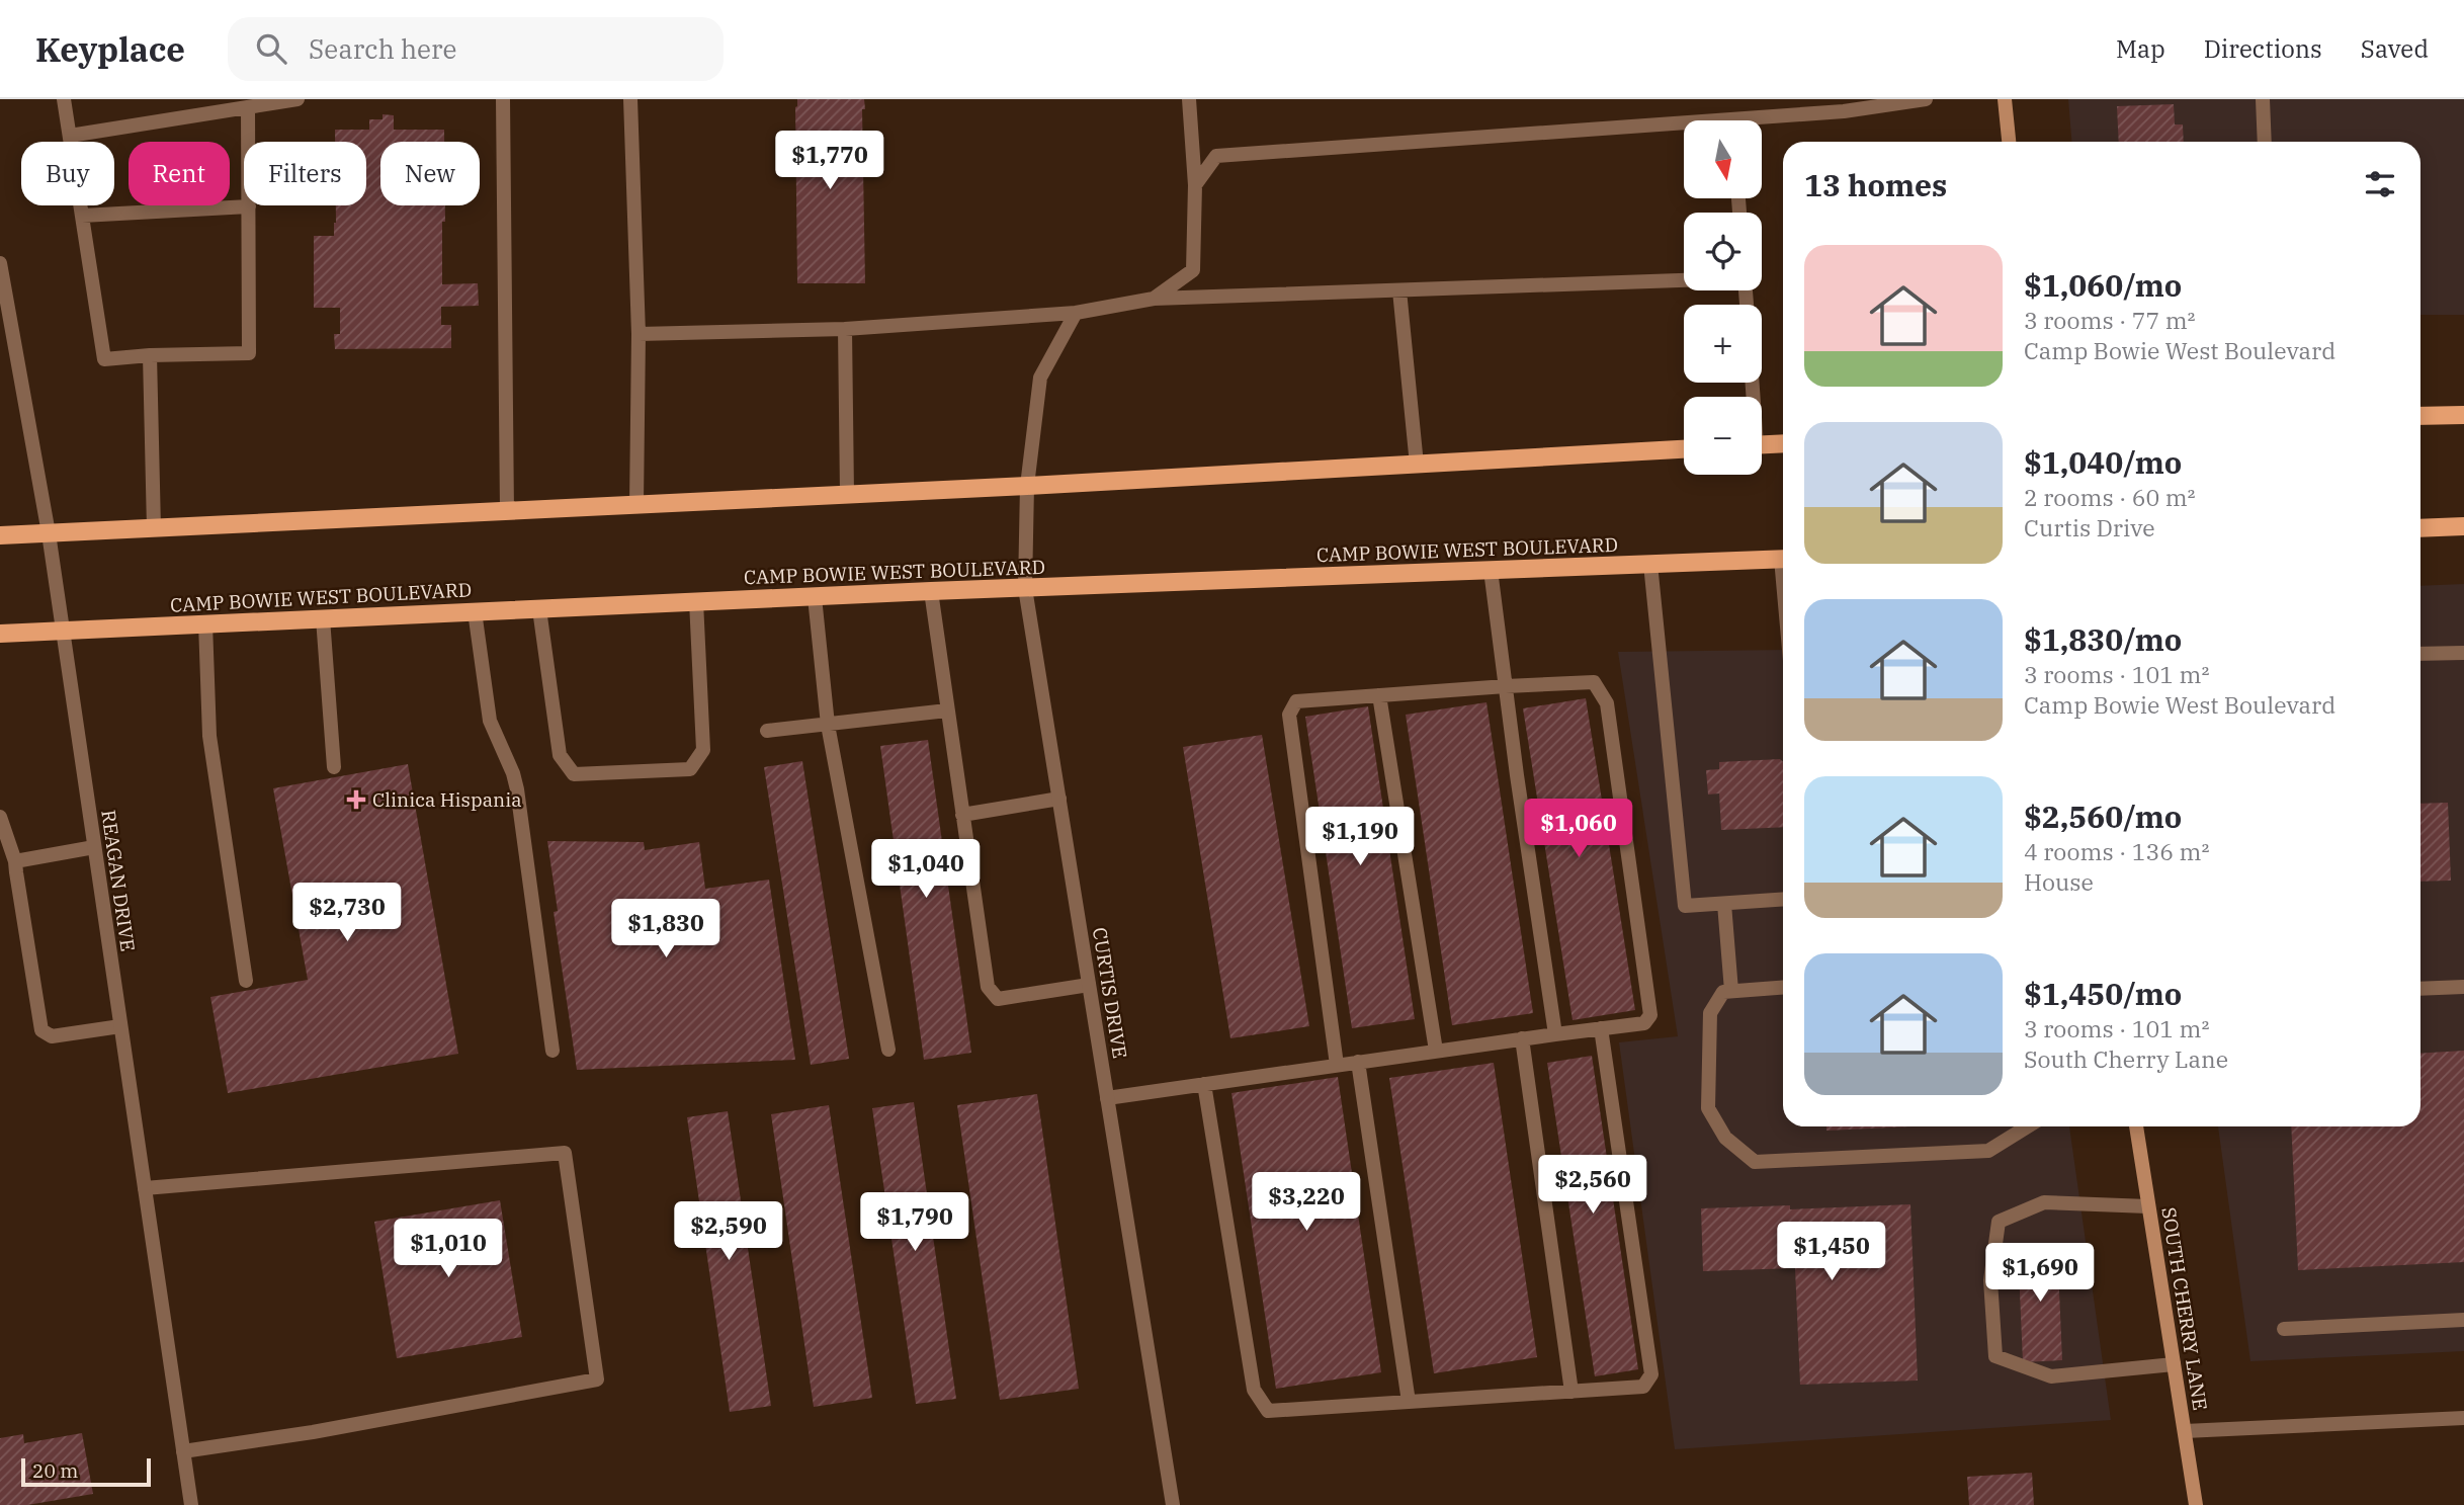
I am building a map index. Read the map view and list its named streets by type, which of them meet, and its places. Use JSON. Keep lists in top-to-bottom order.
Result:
{
  "streets": {
    "main road": ["CAMP BOWIE WEST BOULEVARD"],
    "street": ["REAGAN DRIVE", "CURTIS DRIVE", "SOUTH CHERRY LANE"]
  },
  "crossings": [
    ["CAMP BOWIE WEST BOULEVARD", "REAGAN DRIVE"],
    ["CAMP BOWIE WEST BOULEVARD", "CURTIS DRIVE"]
  ],
  "places": {
    "health": ["Clinica Hispania"]
  },
  "scale_bar": "20 m",
  "north": "bottom",
  "page": {
    "header": "Keyplace",
    "search": "Search here",
    "nav": ["Map", "Directions", "Saved"],
    "map_buttons": ["+", "−"],
    "price": [
      "$1,770",
      "$1,060",
      "$1,190",
      "$1,040",
      "$2,730",
      "$1,830",
      "$2,560",
      "$3,220",
      "$1,790",
      "$2,590",
      "$1,010",
      "$1,450",
      "$1,690"
    ],
    "chip": [
      "Buy",
      "Rent",
      "Filters",
      "New"
    ],
    "heading": "13 homes",
    "list": [
      {
        "name": "$1,060/mo",
        "note": "3 rooms · 77 m² · Camp Bowie West Boulevard"
      },
      {
        "name": "$1,040/mo",
        "note": "2 rooms · 60 m² · Curtis Drive"
      },
      {
        "name": "$1,830/mo",
        "note": "3 rooms · 101 m² · Camp Bowie West Boulevard"
      },
      {
        "name": "$2,560/mo",
        "note": "4 rooms · 136 m² · House"
      },
      {
        "name": "$1,450/mo",
        "note": "3 rooms · 101 m² · South Cherry Lane"
      }
    ],
    "scale": "20 m"
  }
}
